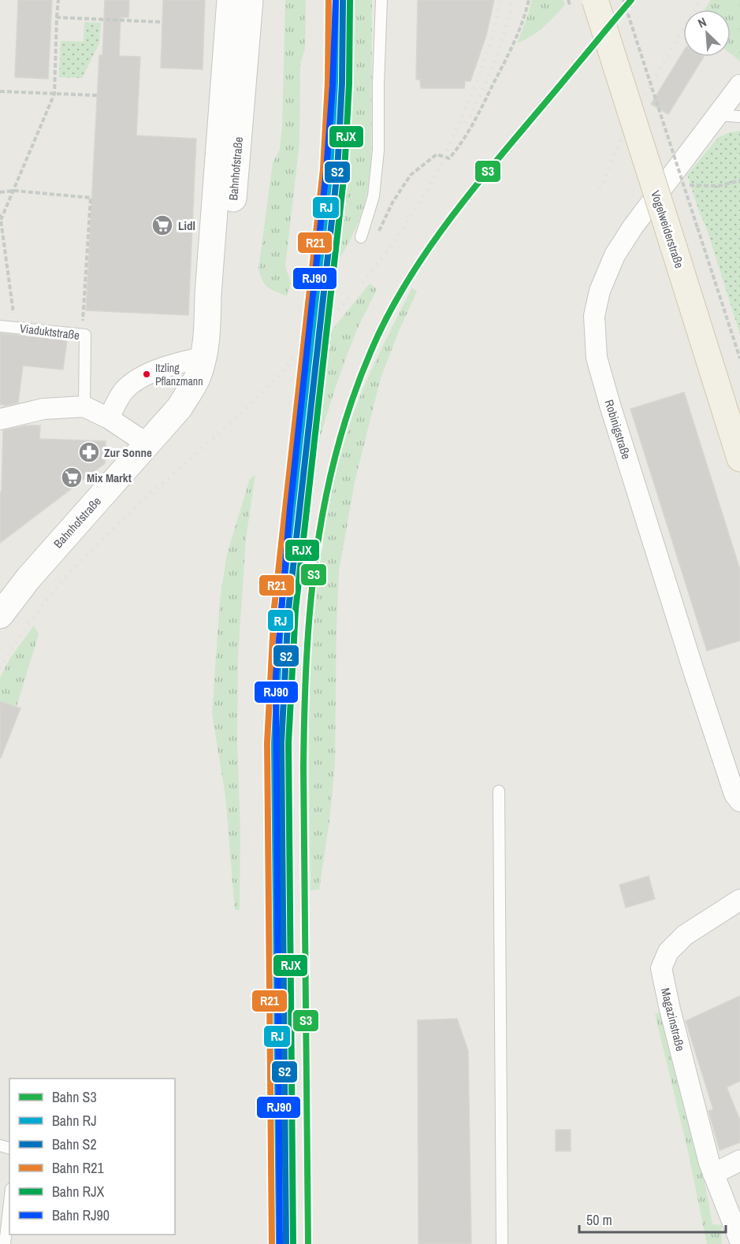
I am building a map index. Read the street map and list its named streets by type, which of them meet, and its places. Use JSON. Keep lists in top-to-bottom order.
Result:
{
  "streets": {
    "main road": ["Bahnhofstraße", "Vogelweiderstraße"],
    "street": ["Robinigstraße", "Magazinstraße"],
    "lane": ["Viaduktstraße"]
  },
  "places": {
    "supermarket": ["Lidl", "Mix Markt"],
    "other": ["Itzling Pflanzmann"],
    "pharmacy": ["Zur Sonne"]
  },
  "lines": [
    "rail line S3",
    "rail line RJ",
    "rail line S2",
    "rail line R21",
    "rail line RJX",
    "rail line RJ90"
  ],
  "legend": [
    "Bahn S3",
    "Bahn RJ",
    "Bahn S2",
    "Bahn R21",
    "Bahn RJX",
    "Bahn RJ90"
  ],
  "scale_bar": "50 m",
  "north": "top left"
}
